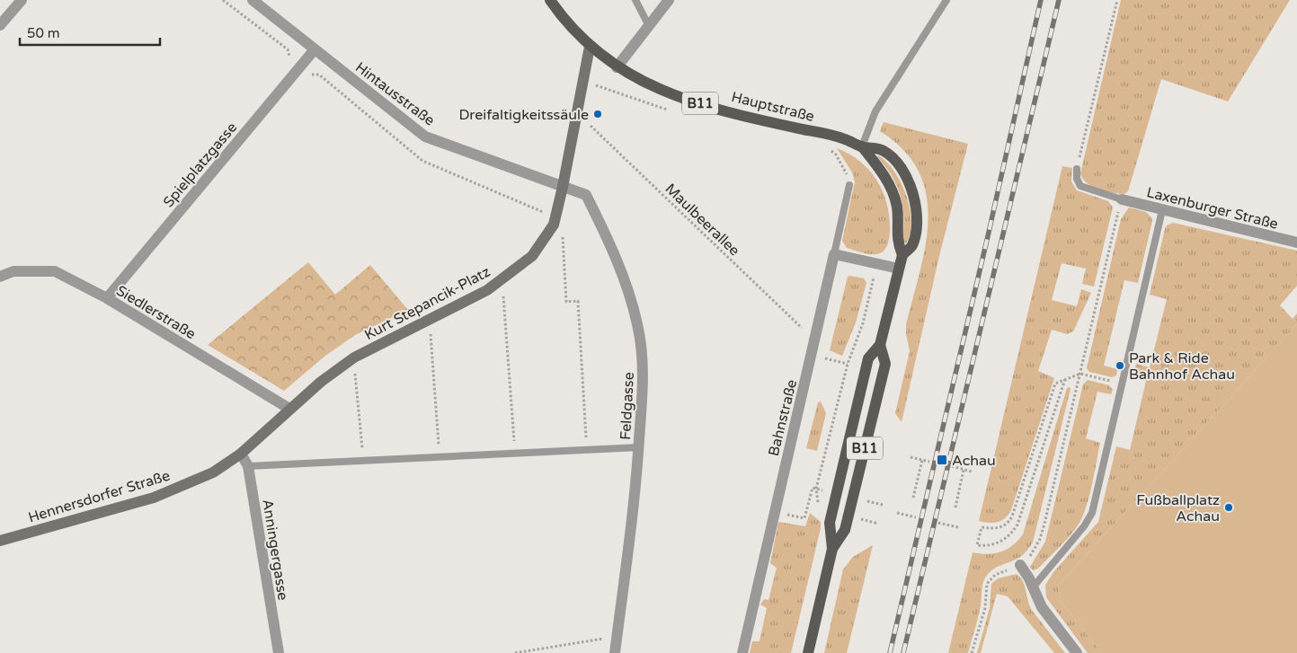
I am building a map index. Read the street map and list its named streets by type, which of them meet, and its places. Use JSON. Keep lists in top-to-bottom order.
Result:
{
  "streets": {
    "main road": ["B11", "Hauptstraße"],
    "street": [
      "Hintausstraße",
      "Spielplatzgasse",
      "Laxenburger Straße",
      "Kurt Stepancik-Platz",
      "Siedlerstraße",
      "Feldgasse",
      "Bahnstraße",
      "Hennersdorfer Straße",
      "Anningergasse"
    ],
    "path": ["Maulbeerallee"]
  },
  "crossings": [
    ["Hintausstraße", "Spielplatzgasse"],
    ["Hintausstraße", "Kurt Stepancik-Platz"],
    ["Hintausstraße", "Feldgasse"],
    ["B11", "Hauptstraße"],
    ["Hauptstraße", "Kurt Stepancik-Platz"],
    ["Spielplatzgasse", "Siedlerstraße"],
    ["Maulbeerallee", "Kurt Stepancik-Platz"],
    ["Maulbeerallee", "Bahnstraße"],
    ["Kurt Stepancik-Platz", "Siedlerstraße"],
    ["Kurt Stepancik-Platz", "Feldgasse"],
    ["Kurt Stepancik-Platz", "Hennersdorfer Straße"],
    ["Siedlerstraße", "Hennersdorfer Straße"],
    ["Hennersdorfer Straße", "Anningergasse"]
  ],
  "places": {
    "other": ["Dreifaltigkeitssäule", "Park & Ride Bahnhof Achau", "Fußballplatz Achau"],
    "transit": ["Achau"]
  },
  "scale_bar": "50 m"
}
